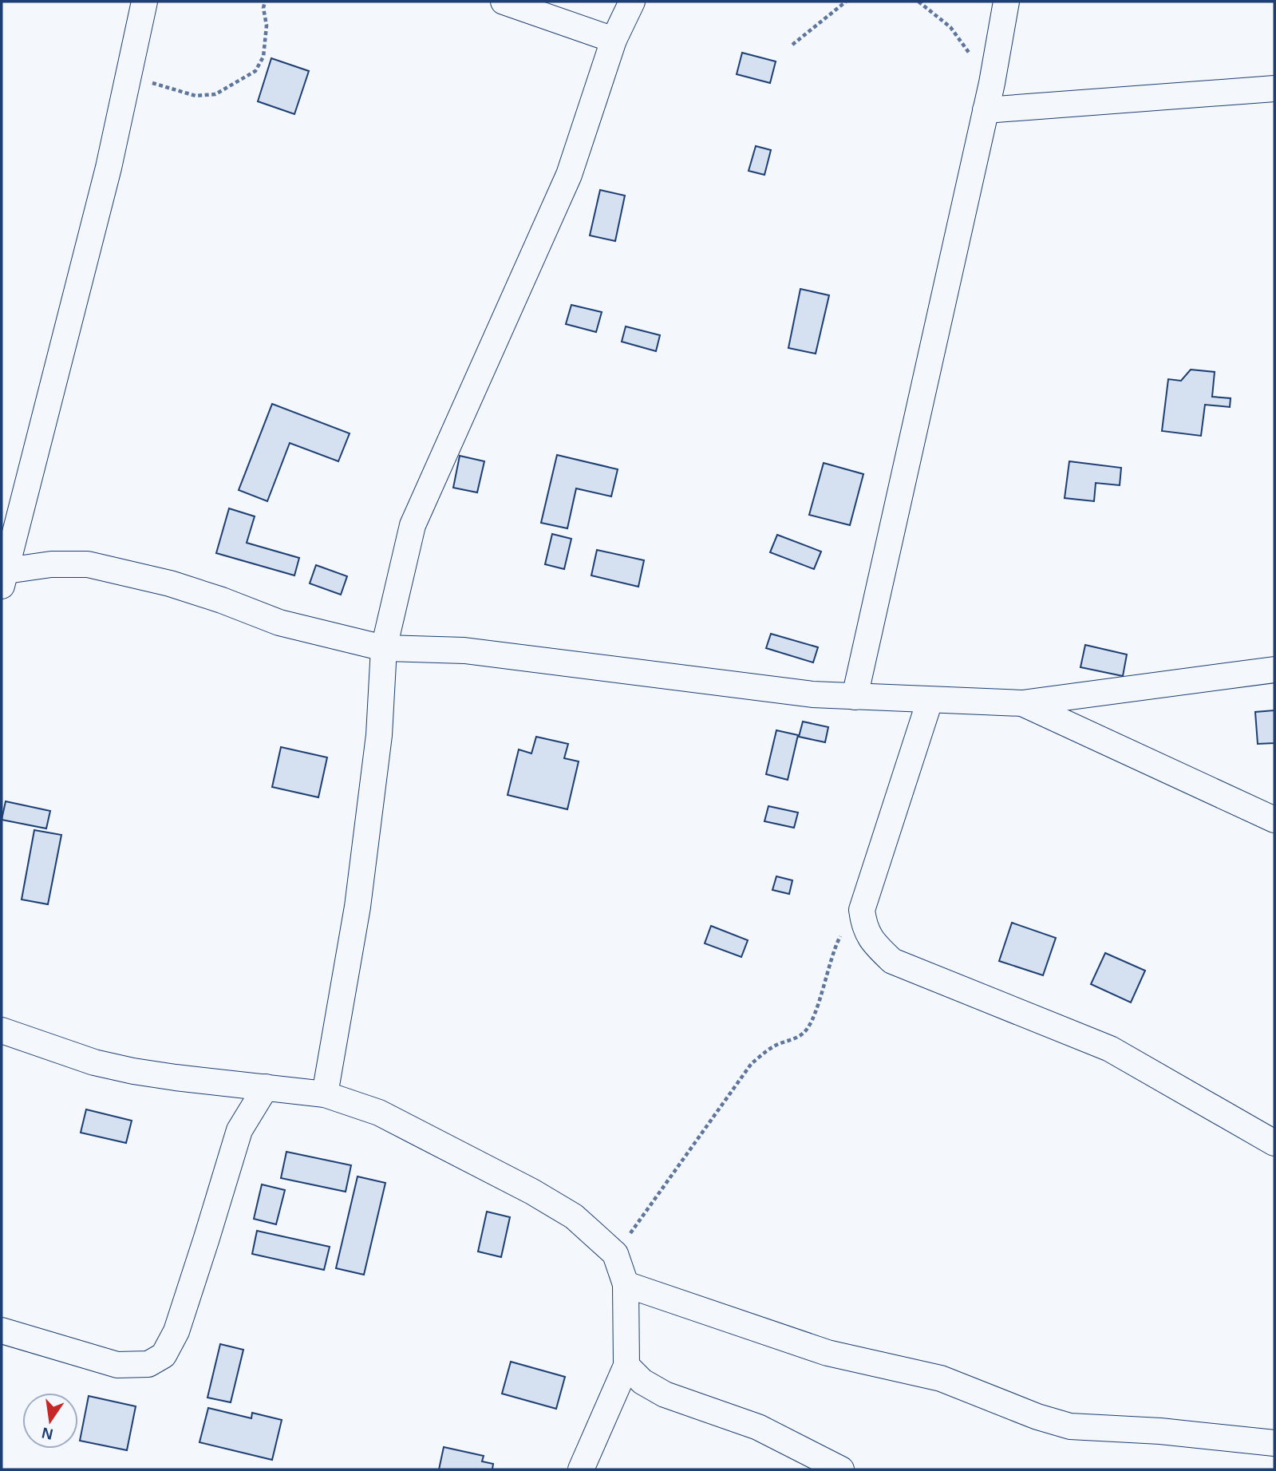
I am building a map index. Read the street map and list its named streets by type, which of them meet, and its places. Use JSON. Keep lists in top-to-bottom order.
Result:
{
  "north": "bottom"
}
